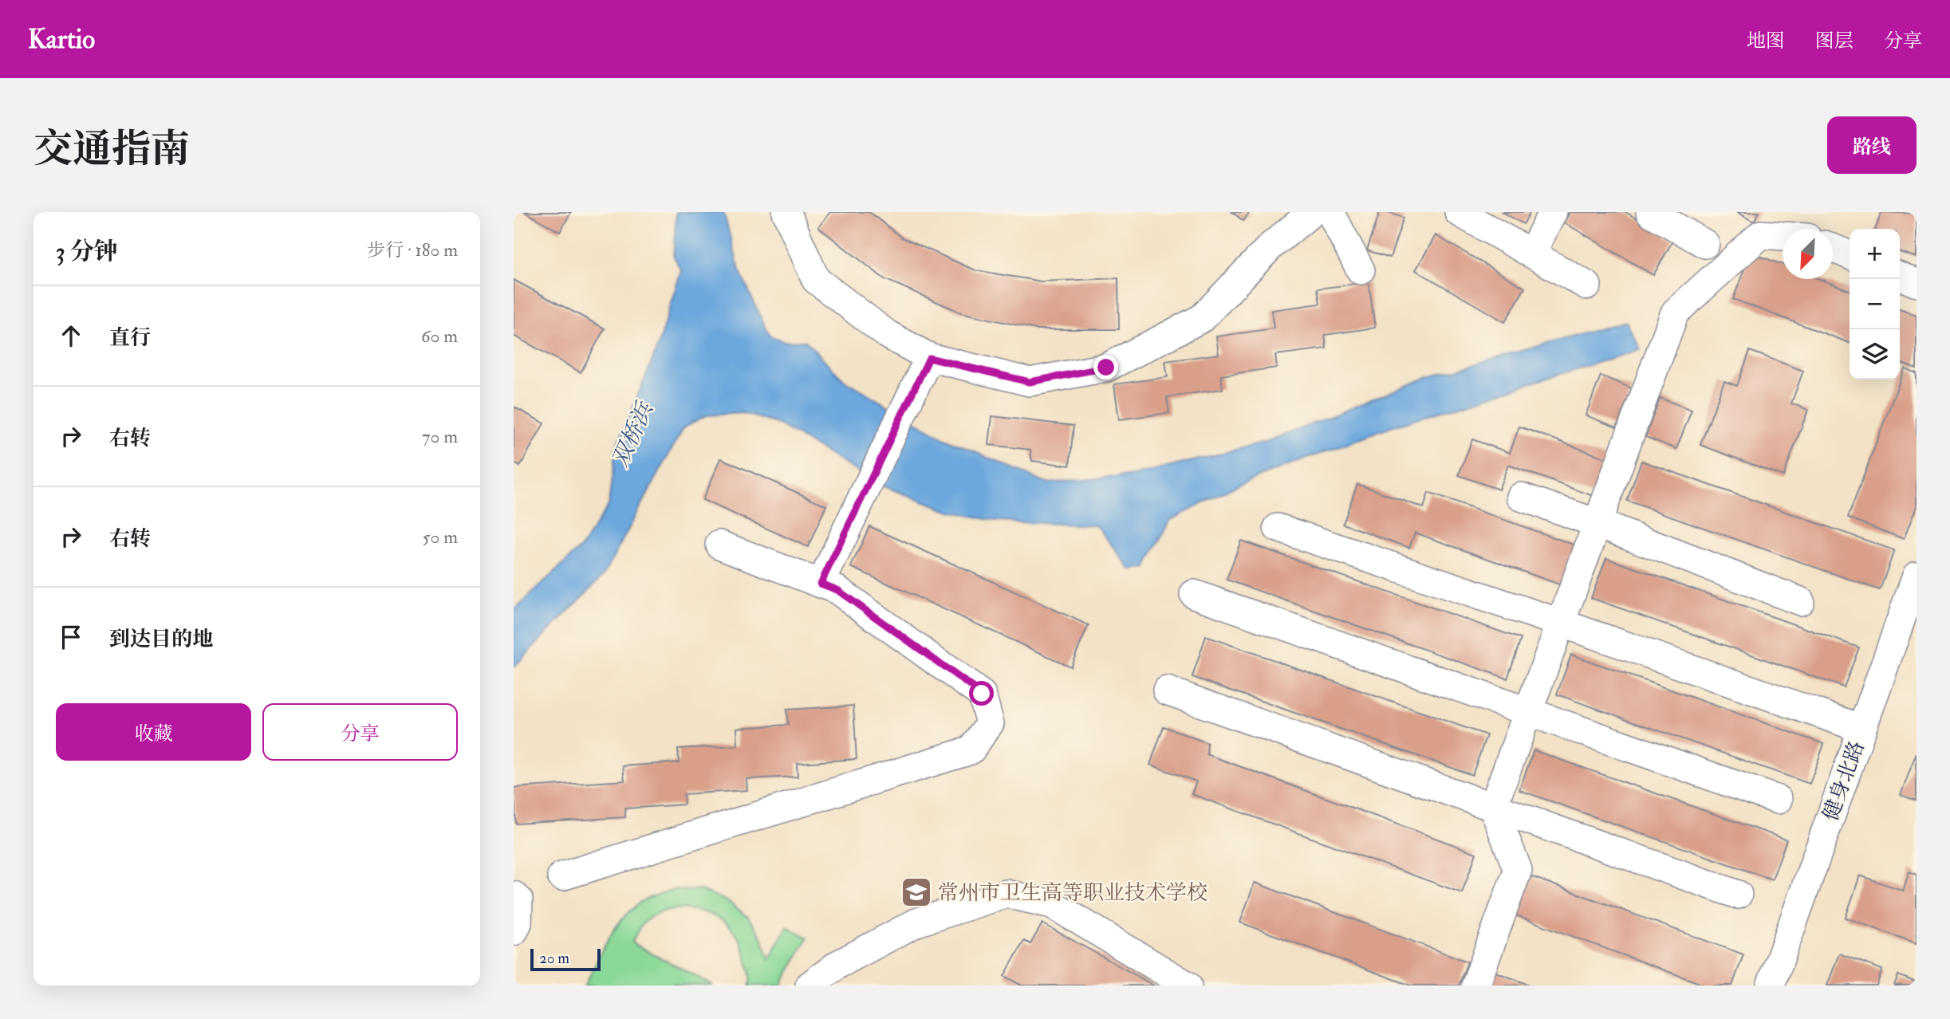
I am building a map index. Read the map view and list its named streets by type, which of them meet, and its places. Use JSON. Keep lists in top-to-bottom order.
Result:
{
  "streets": {
    "street": ["健身北路"]
  },
  "water": ["双桥浜"],
  "places": {
    "school or university": ["常州市卫生高等职业技术学校"]
  },
  "scale_bar": "20 m",
  "north": "bottom left",
  "page": {
    "header": "Kartio",
    "nav": ["地图", "图层", "分享"],
    "buttons": [
      "路线",
      ["收藏", "分享"]
    ],
    "title": "交通指南",
    "heading": ["3 分钟", "步行 · 180 m"],
    "map_buttons": ["+", "−"],
    "list": [
      ["直行", "60 m"],
      ["右转", "70 m"],
      ["右转", "50 m"],
      "到达目的地"
    ],
    "scale": "20 m"
  }
}
